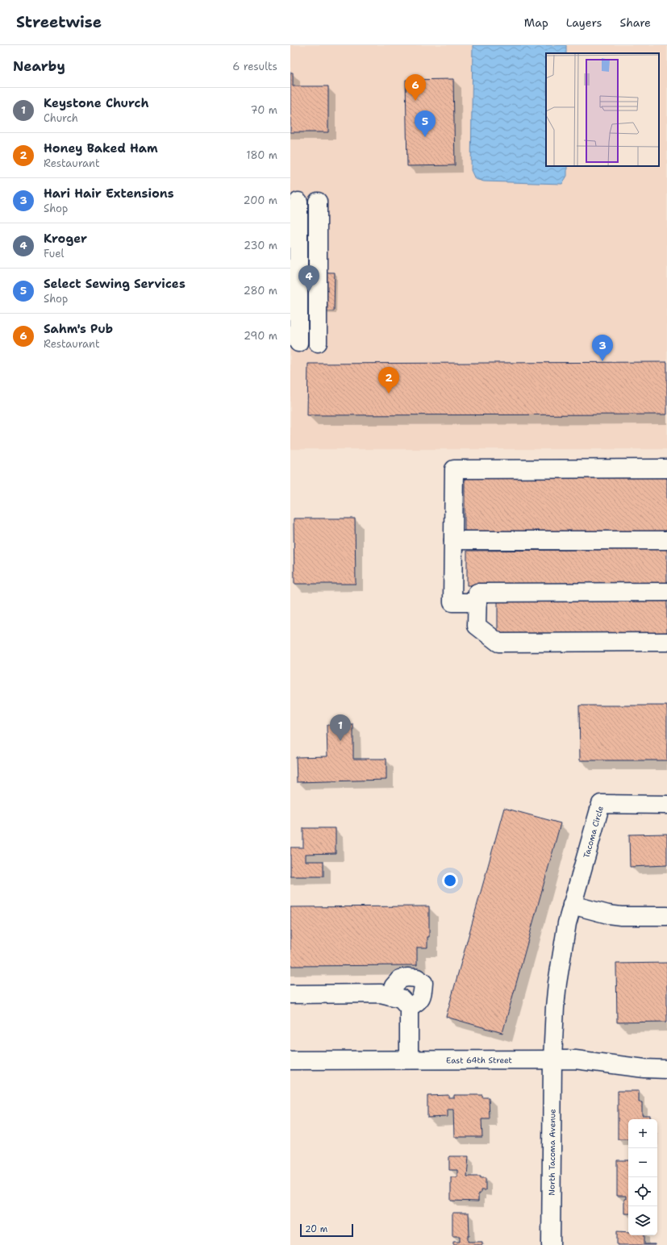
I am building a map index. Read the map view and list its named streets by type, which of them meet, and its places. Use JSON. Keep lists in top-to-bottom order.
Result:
{
  "streets": {
    "street": ["Tacoma Circle", "East 64th Street", "North Tacoma Avenue"]
  },
  "crossings": [
    ["Tacoma Circle", "East 64th Street"],
    ["Tacoma Circle", "North Tacoma Avenue"],
    ["East 64th Street", "North Tacoma Avenue"]
  ],
  "scale_bar": "20 m",
  "page": {
    "header": "Streetwise",
    "nav": ["Map", "Layers", "Share"],
    "heading": ["Nearby", "6 results"],
    "pins": [
      "6",
      "5",
      "4",
      "3",
      "2",
      "1"
    ],
    "list": [
      {
        "mark": "1",
        "name": "Keystone Church",
        "note": "Church",
        "value": "70 m"
      },
      {
        "mark": "2",
        "name": "Honey Baked Ham",
        "note": "Restaurant",
        "value": "180 m"
      },
      {
        "mark": "3",
        "name": "Hari Hair Extensions",
        "note": "Shop",
        "value": "200 m"
      },
      {
        "mark": "4",
        "name": "Kroger",
        "note": "Fuel",
        "value": "230 m"
      },
      {
        "mark": "5",
        "name": "Select Sewing Services",
        "note": "Shop",
        "value": "280 m"
      },
      {
        "mark": "6",
        "name": "Sahm's Pub",
        "note": "Restaurant",
        "value": "290 m"
      }
    ],
    "map_buttons": ["+", "−"],
    "scale": "20 m"
  }
}
